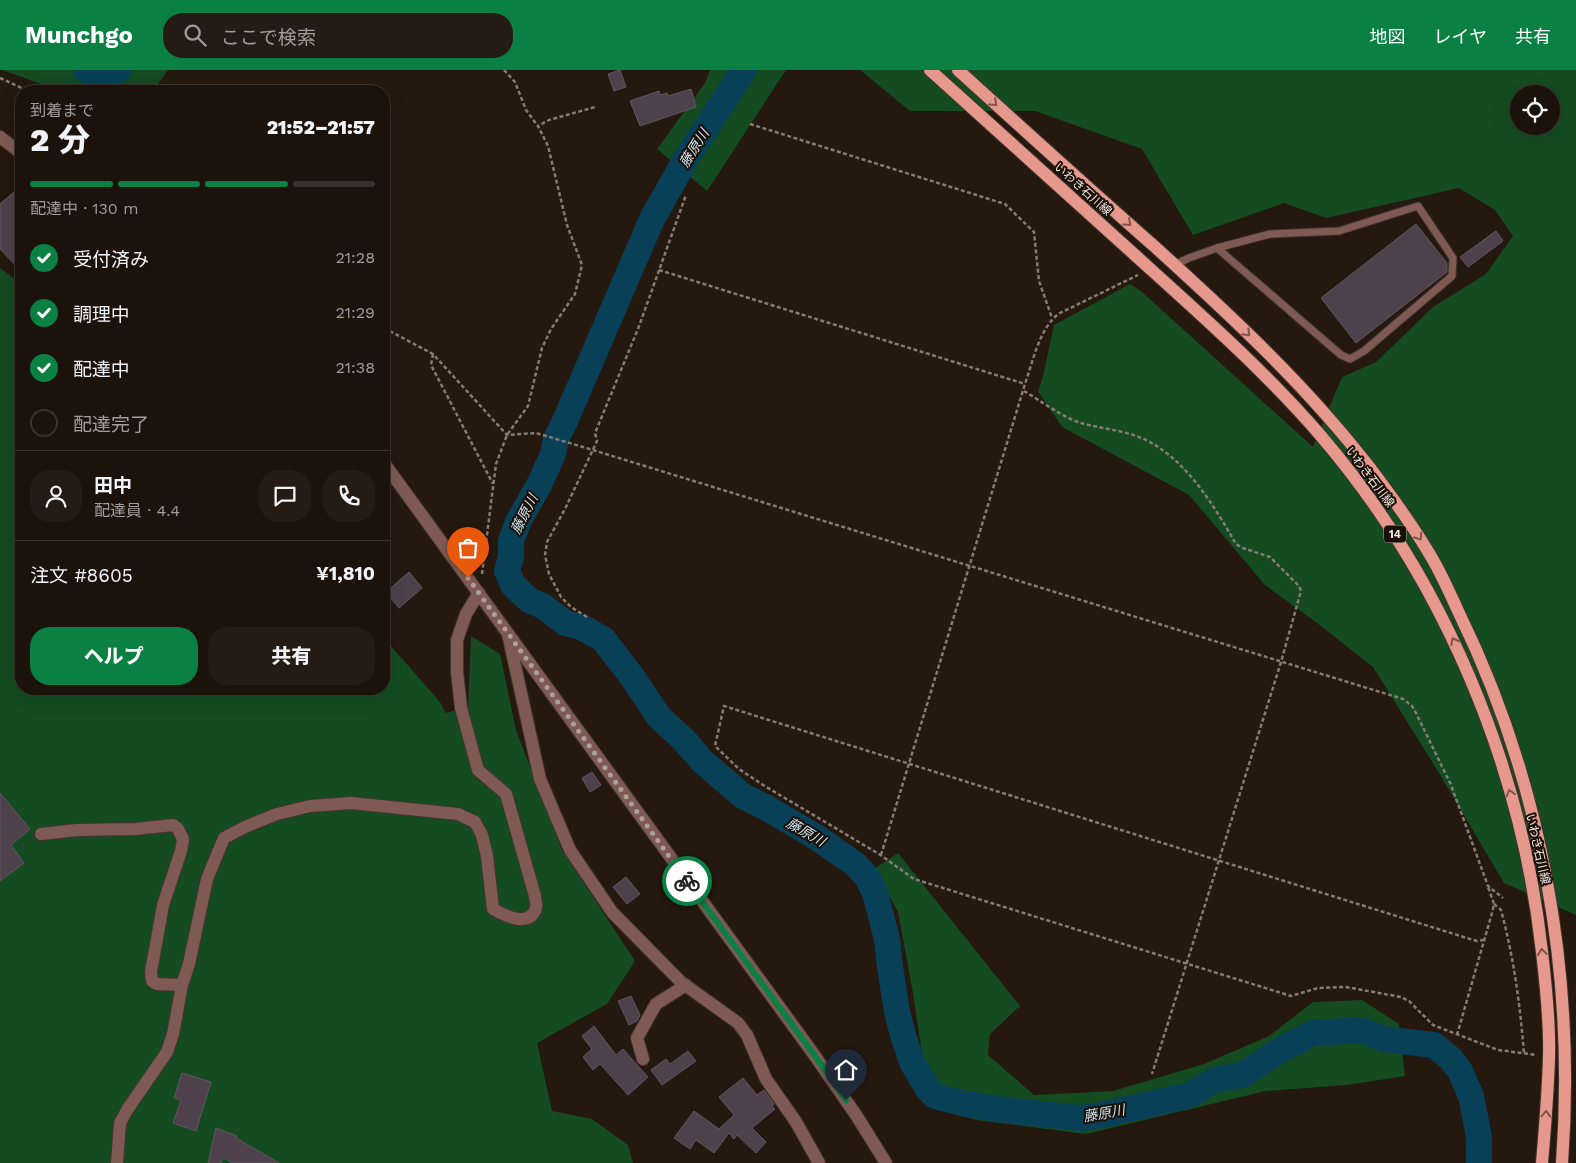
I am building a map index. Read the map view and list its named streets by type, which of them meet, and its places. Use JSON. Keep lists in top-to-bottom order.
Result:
{
  "streets": {
    "main road": ["いわき石川線", "14"]
  },
  "water": ["藤原川"],
  "page": {
    "header": "Munchgo",
    "search": "ここで検索",
    "nav": ["地図", "レイヤ", "共有"],
    "heading": ["2 分", "到着まで", "21:52–21:57"],
    "panel": [
      "田中",
      "配達員 · 4.4",
      "注文 #8605",
      "¥1,810"
    ],
    "bar": "配達中 · 130 m",
    "list": [
      ["受付済み", "21:28"],
      ["調理中", "21:29"],
      ["配達中", "21:38"],
      "配達完了"
    ],
    "buttons": ["ヘルプ", "共有"]
  }
}
